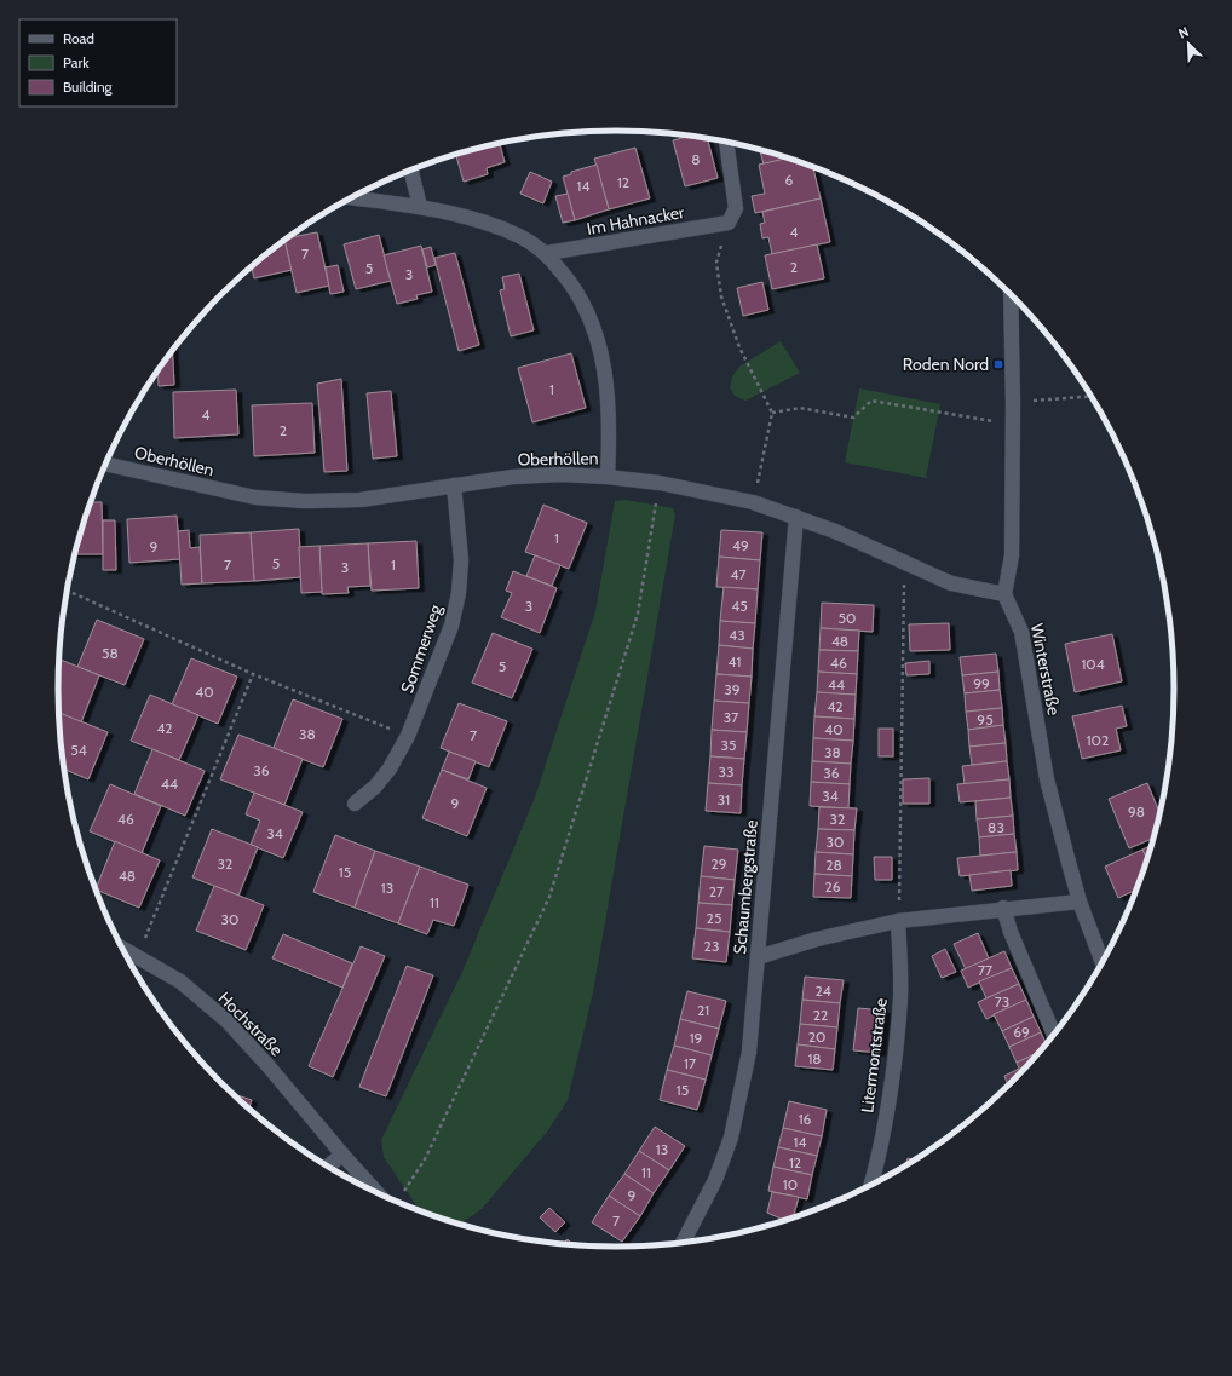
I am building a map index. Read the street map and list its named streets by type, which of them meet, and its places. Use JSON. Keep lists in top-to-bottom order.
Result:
{
  "streets": {
    "street": [
      "Im Hahnacker",
      "Oberhöllen",
      "Sommerweg",
      "Winterstraße",
      "Schaumbergstraße",
      "Hochstraße",
      "Litermontstraße"
    ]
  },
  "crossings": [
    ["Oberhöllen", "Sommerweg"],
    ["Oberhöllen", "Winterstraße"],
    ["Oberhöllen", "Schaumbergstraße"]
  ],
  "places": {
    "transit": ["Roden Nord"]
  },
  "house_numbers": [
    "8",
    "6",
    "12",
    "14",
    "4",
    "7",
    "2",
    "5",
    "3",
    "1",
    "4",
    "2",
    "1",
    "49",
    "9",
    "5",
    "7",
    "1",
    "3",
    "47",
    "3",
    "45",
    "50",
    "43",
    "48",
    "58",
    "41",
    "46",
    "104",
    "5",
    "99",
    "44",
    "39",
    "40",
    "42",
    "37",
    "95",
    "42",
    "40",
    "38",
    "7",
    "102",
    "35",
    "54",
    "38",
    "36",
    "33",
    "36",
    "44",
    "34",
    "31",
    "9",
    "98",
    "46",
    "32",
    "83",
    "34",
    "30",
    "32",
    "29",
    "28",
    "15",
    "48",
    "26",
    "13",
    "27",
    "11",
    "25",
    "30",
    "23",
    "77",
    "24",
    "73",
    "21",
    "22",
    "69",
    "20",
    "19",
    "18",
    "17",
    "15",
    "16",
    "14",
    "13",
    "12",
    "11",
    "10",
    "9",
    "7"
  ],
  "legend": ["Road", "Park", "Building"],
  "north": "top left"
}
